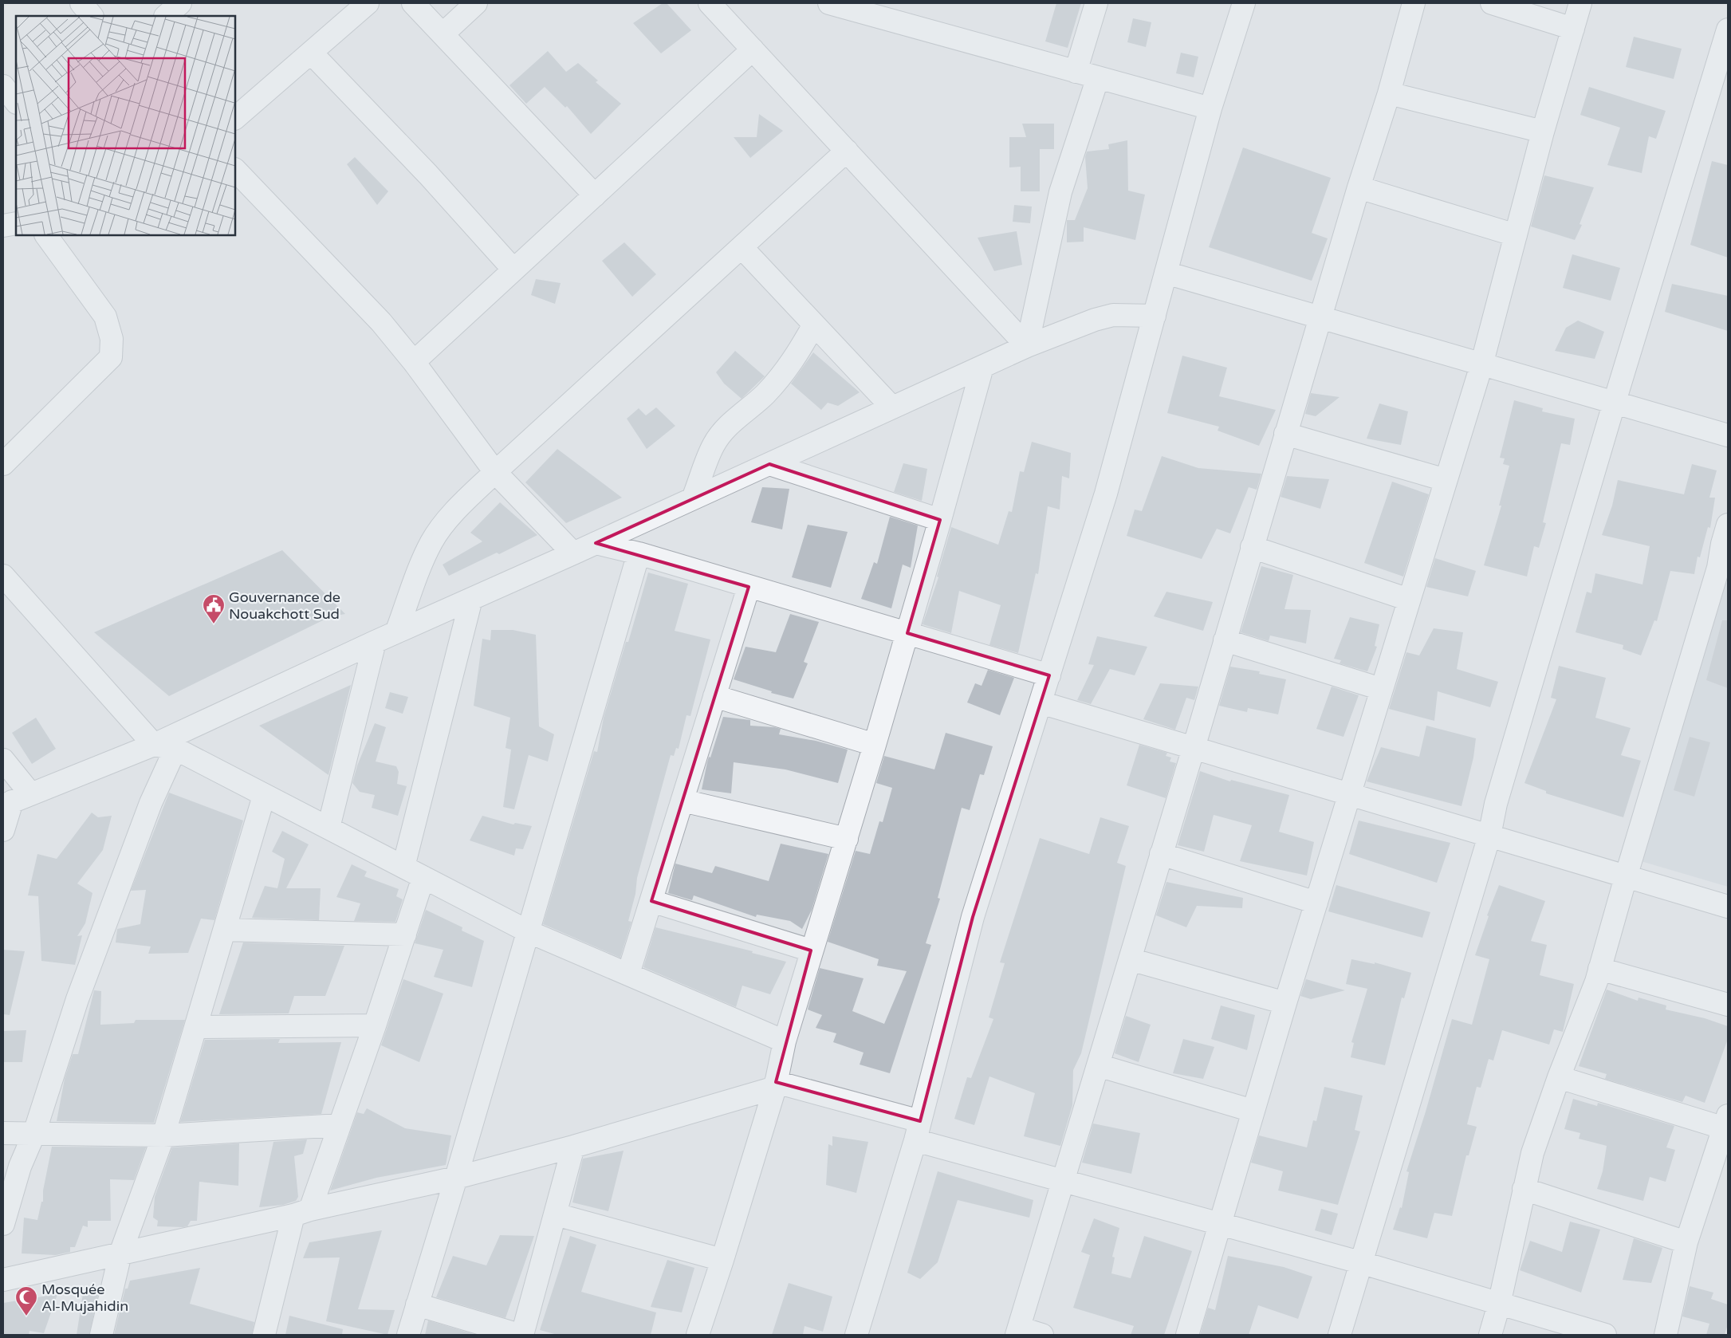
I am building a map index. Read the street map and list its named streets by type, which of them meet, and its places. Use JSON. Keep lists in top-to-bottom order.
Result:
{
  "places": {
    "public building": ["Gouvernance de Nouakchott Sud"],
    "mosque": ["Mosquée Al-Mujahidin"]
  }
}
